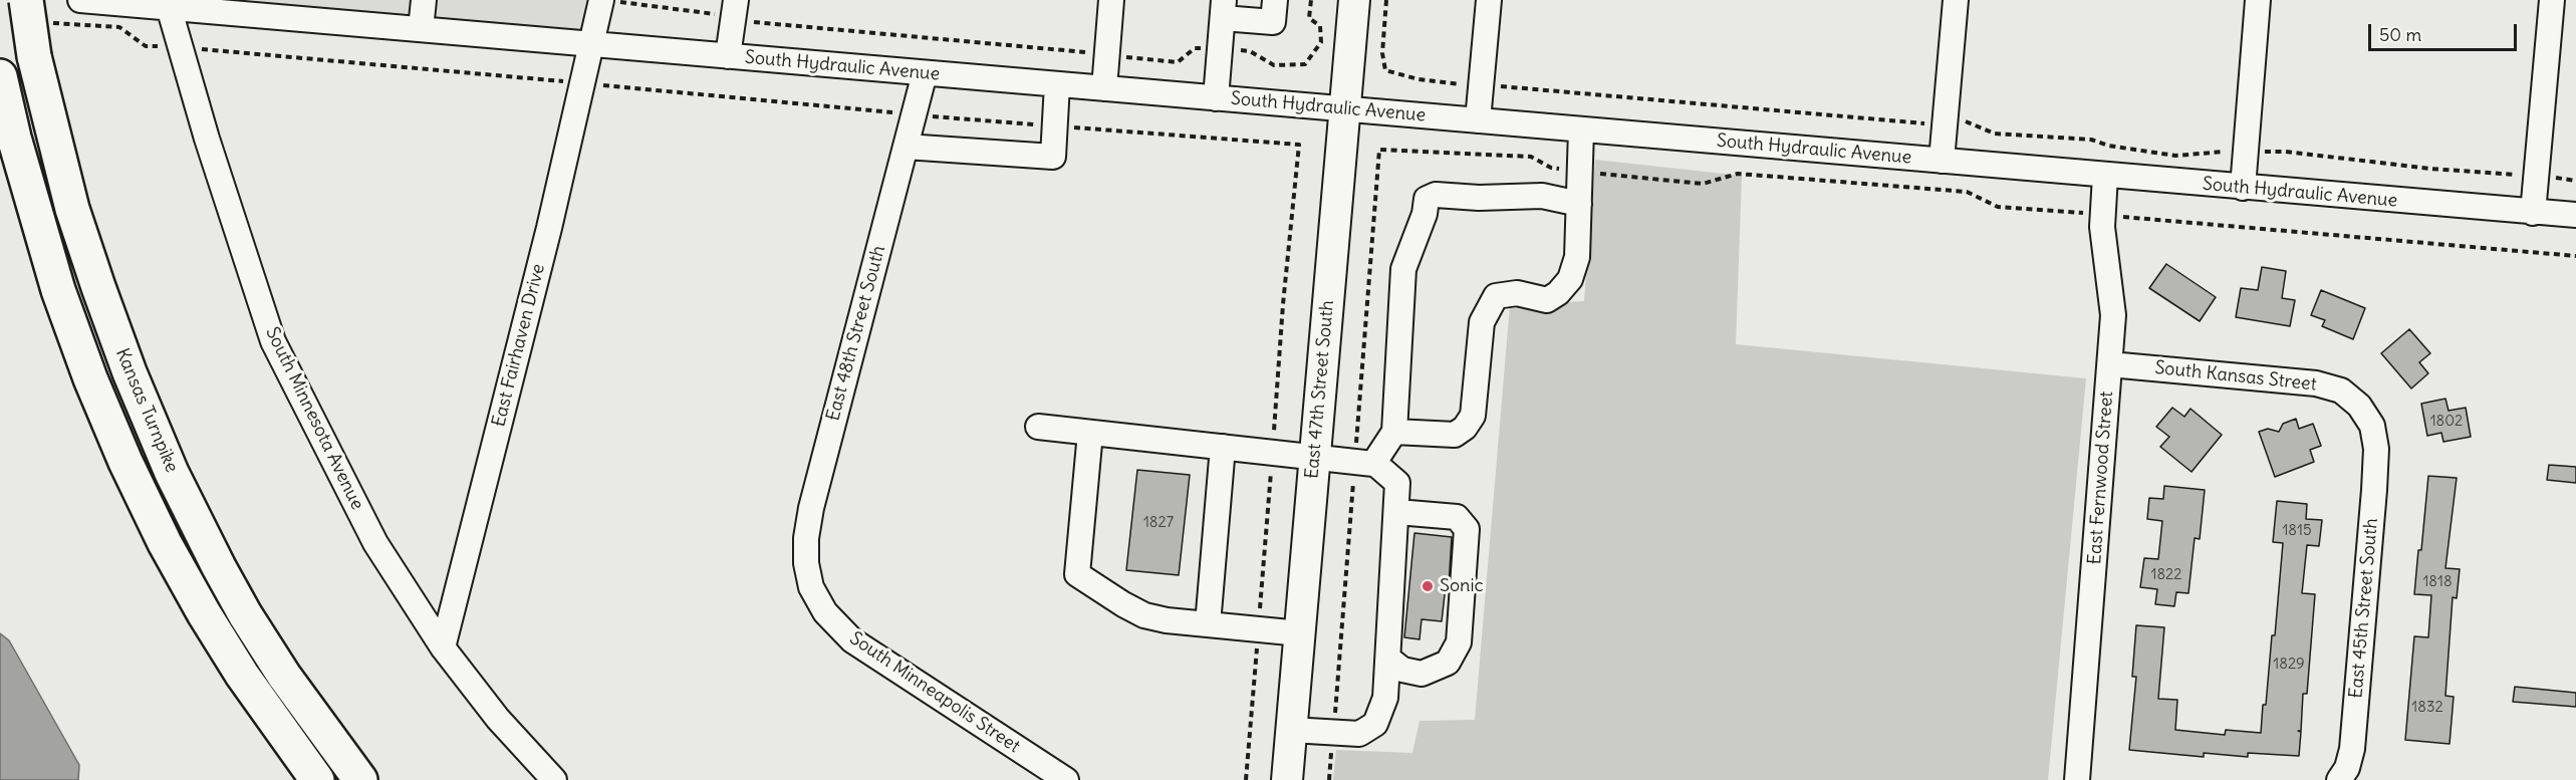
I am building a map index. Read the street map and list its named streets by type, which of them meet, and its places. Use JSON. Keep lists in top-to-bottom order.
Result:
{
  "streets": {
    "highway": ["Kansas Turnpike"],
    "main road": ["East 47th Street South"],
    "street": [
      "South Hydraulic Avenue",
      "East 48th Street South",
      "East Fairhaven Drive",
      "South Kansas Street",
      "South Minnesota Avenue",
      "East Fernwood Street",
      "East 45th Street South",
      "South Minneapolis Street"
    ]
  },
  "crossings": [
    ["South Hydraulic Avenue", "East 48th Street South"],
    ["South Hydraulic Avenue", "East Fairhaven Drive"],
    ["South Hydraulic Avenue", "East 47th Street South"],
    ["South Hydraulic Avenue", "South Minnesota Avenue"],
    ["South Hydraulic Avenue", "East Fernwood Street"],
    ["East 48th Street South", "South Minneapolis Street"],
    ["East Fairhaven Drive", "South Minnesota Avenue"],
    ["South Kansas Street", "East Fernwood Street"],
    ["South Kansas Street", "East 45th Street South"]
  ],
  "places": ["Sonic"],
  "house_numbers": [
    "1802",
    "1827",
    "1815",
    "1822",
    "1818",
    "1829",
    "1832"
  ],
  "scale_bar": "50 m"
}
